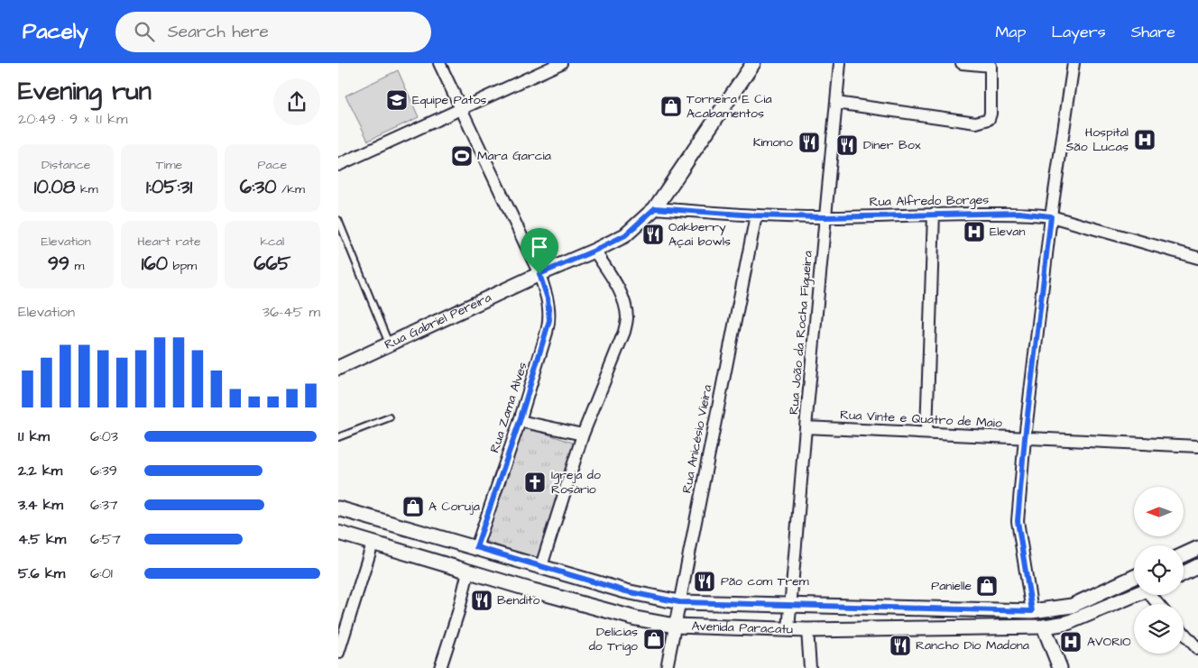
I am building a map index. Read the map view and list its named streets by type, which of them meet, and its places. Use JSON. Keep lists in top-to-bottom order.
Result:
{
  "streets": {
    "street": [
      "Rua Alfredo Borges",
      "Rua Gabriel Pereira",
      "Rua João da Rocha Figueira",
      "Rua Zama Alves",
      "Rua Vinte e Quatro de Maio",
      "Rua Anicésio Vieira",
      "Avenida Paracatu"
    ]
  },
  "crossings": [
    ["Rua Alfredo Borges", "Rua Gabriel Pereira"],
    ["Rua Alfredo Borges", "Rua João da Rocha Figueira"],
    ["Rua Alfredo Borges", "Rua Anicésio Vieira"],
    ["Rua Gabriel Pereira", "Rua Zama Alves"],
    ["Rua João da Rocha Figueira", "Rua Vinte e Quatro de Maio"],
    ["Rua João da Rocha Figueira", "Avenida Paracatu"],
    ["Rua Zama Alves", "Avenida Paracatu"],
    ["Rua Anicésio Vieira", "Avenida Paracatu"]
  ],
  "places": {
    "school or university": ["Equipe Patos"],
    "shop": [
      "Torneira E Cia Acabamentos",
      "A Coruja",
      "Panielle",
      "Delícias do Trigo"
    ],
    "hospital": ["Hospital São Lucas", "Elevan", "AVORIO"],
    "restaurant": [
      "Kimono",
      "Diner Box",
      "Oakberry Açaí bowls",
      "Pão com Trem",
      "Bendito",
      "Rancho Dio Madona"
    ],
    "sports": ["Mara Garcia"],
    "church": ["Igreja do Rosário"]
  },
  "north": "left",
  "page": {
    "header": "Pacely",
    "search": "Search here",
    "nav": ["Map", "Layers", "Share"],
    "heading": ["Evening run", "20:49 · 9 × 1.1 km"],
    "stats": [
      ["Distance", "10.08 km"],
      ["Time", "1:05:31"],
      ["Pace", "6:30 /km"],
      ["Elevation", "99 m"],
      ["Heart rate", "160 bpm"],
      ["kcal", "665"]
    ],
    "chart": ["Elevation", "36–45 m"],
    "list": [
      {
        "name": "1.1 km",
        "note": "6:03"
      },
      {
        "name": "2.2 km",
        "note": "6:39"
      },
      {
        "name": "3.4 km",
        "note": "6:37"
      },
      {
        "name": "4.5 km",
        "note": "6:57"
      },
      {
        "name": "5.6 km",
        "note": "6:01"
      }
    ]
  }
}
